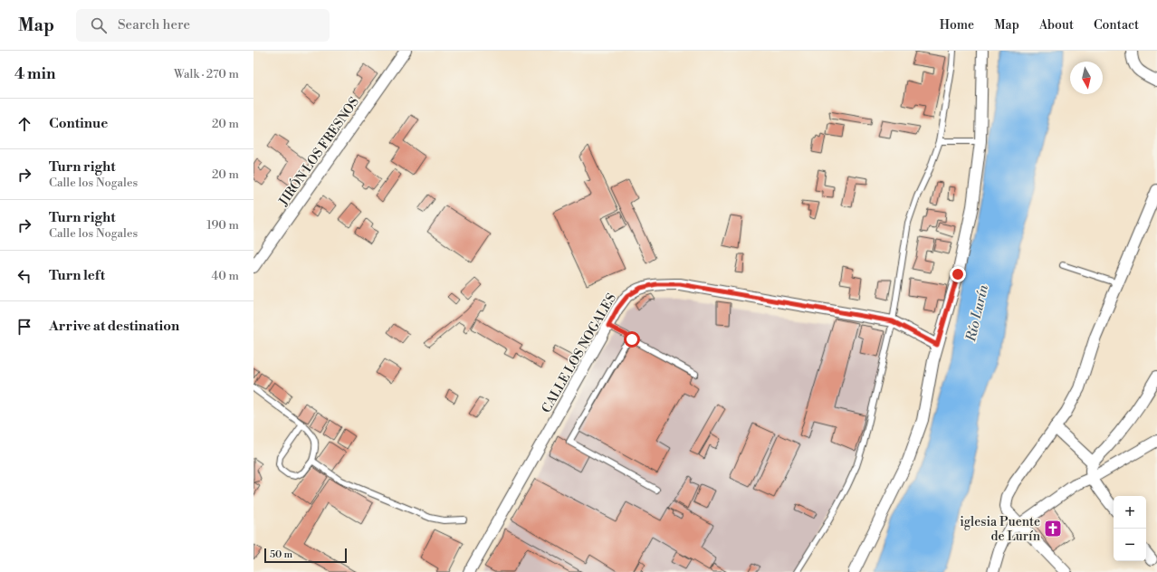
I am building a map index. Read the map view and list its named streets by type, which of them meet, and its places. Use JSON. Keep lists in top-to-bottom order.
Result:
{
  "streets": {
    "street": ["JIRÓN LOS FRESNOS", "CALLE LOS NOGALES"]
  },
  "water": ["Río Lurín"],
  "places": {
    "church": ["iglesia Puente de Lurín"]
  },
  "scale_bar": "50 m",
  "north": "bottom",
  "page": {
    "header": "Map",
    "search": "Search here",
    "nav": [
      "Home",
      "Map",
      "About",
      "Contact"
    ],
    "heading": ["4 min", "Walk · 270 m"],
    "list": [
      ["Continue", "20 m"],
      ["Turn right", "Calle los Nogales", "20 m"],
      ["Turn right", "Calle los Nogales", "190 m"],
      ["Turn left", "40 m"],
      "Arrive at destination"
    ],
    "map_buttons": ["+", "−"],
    "scale": "50 m"
  }
}
